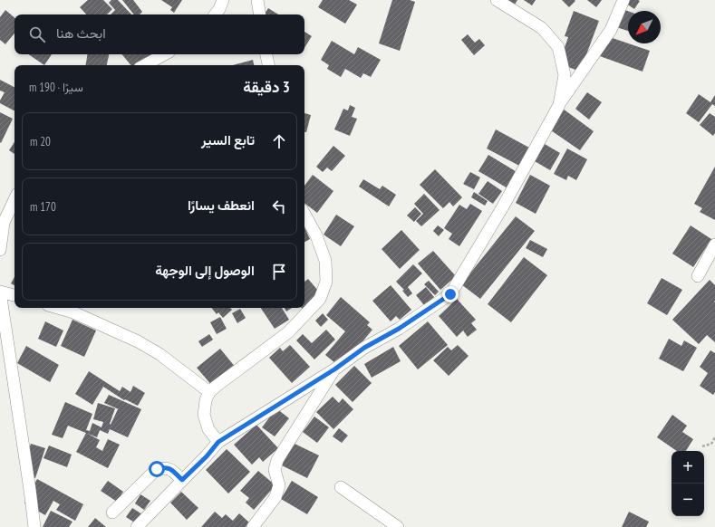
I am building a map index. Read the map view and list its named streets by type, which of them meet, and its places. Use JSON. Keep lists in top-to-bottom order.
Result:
{
  "north": "bottom left",
  "page": {
    "search": "ابحث هنا",
    "heading": ["3 دقيقة", "سيرًا · 190 m"],
    "list": [
      ["تابع السير", "20 m"],
      ["انعطف يسارًا", "170 m"],
      "الوصول إلى الوجهة"
    ],
    "map_buttons": ["+", "−"]
  }
}
